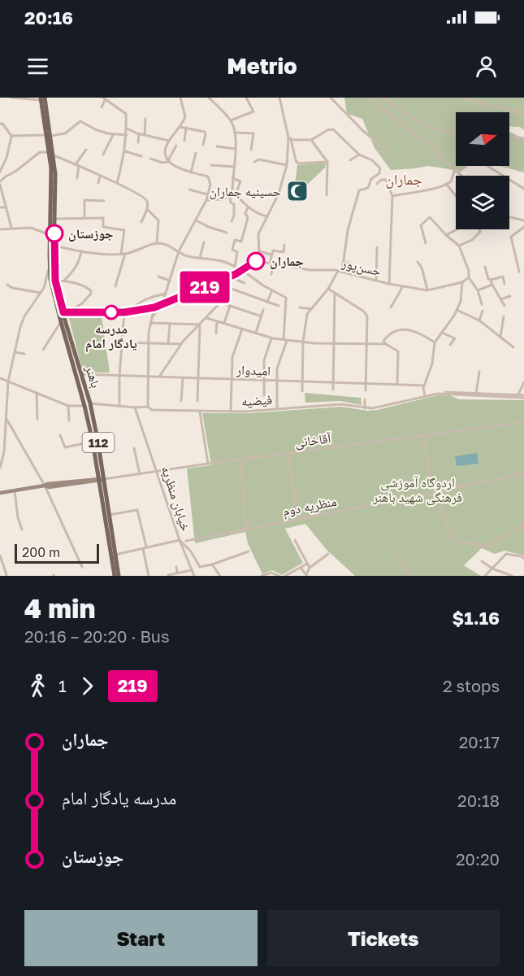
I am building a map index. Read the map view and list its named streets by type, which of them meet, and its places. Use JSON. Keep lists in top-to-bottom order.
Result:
{
  "streets": {
    "main road": ["باهنر", "112"],
    "street": [
      "حسن‌پور",
      "امیدوار",
      "فیضیه",
      "آقاخانی",
      "خیابان منظریه",
      "منظریه دوم"
    ]
  },
  "crossings": [
    ["امیدوار", "باهنر"],
    ["باهنر", "فیضیه"],
    ["باهنر", "آقاخانی"],
    ["فیضیه", "خیابان منظریه"],
    ["آقاخانی", "خیابان منظریه"]
  ],
  "districts": ["جماران"],
  "parks": ["اردوگاه آموزشی فرهنگی شهید باهنر"],
  "places": {
    "mosque": ["حسینیه جماران"],
    "other": ["جوزستان", "جماران", "مدرسه یادگار امام"]
  },
  "lines": ["bus line 219"],
  "scale_bar": "200 m",
  "north": "right",
  "page": {
    "status": "20:16",
    "header": "Metrio",
    "on_map": "219",
    "scale": "200 m",
    "heading": ["4 min", "20:16 – 20:20 · Bus", "$1.16"],
    "legs": ["1", "219", "2 stops"],
    "list": [
      {
        "name": "جماران",
        "value": "20:17"
      },
      {
        "name": "مدرسه یادگار امام",
        "value": "20:18"
      },
      {
        "name": "جوزستان",
        "value": "20:20"
      }
    ],
    "buttons": ["Start", "Tickets"]
  }
}
